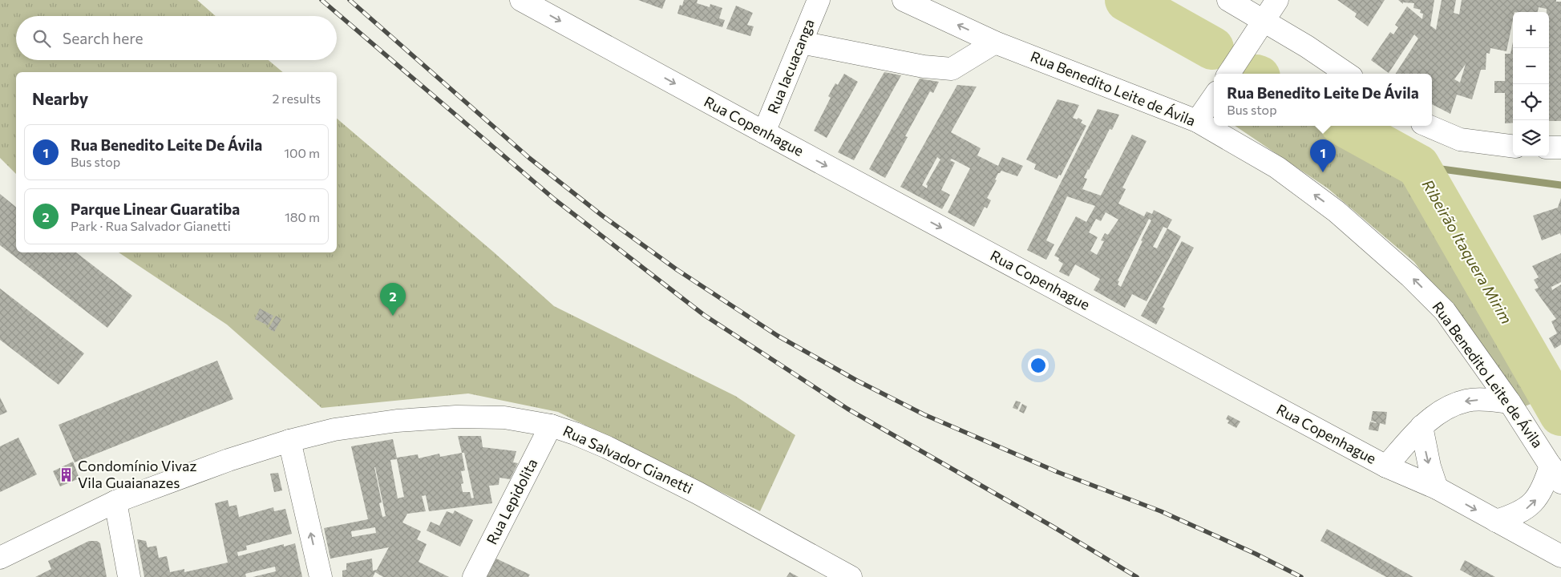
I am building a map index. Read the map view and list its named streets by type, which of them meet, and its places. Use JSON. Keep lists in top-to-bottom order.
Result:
{
  "streets": {
    "main road": [
      "Rua Iacuacanga",
      "Rua Benedito Leite de Ávila",
      "Rua Copenhague",
      "Rua Salvador Gianetti",
      "Rua Lepidolita"
    ]
  },
  "crossings": [
    ["Rua Iacuacanga", "Rua Copenhague"],
    ["Rua Benedito Leite de Ávila", "Rua Copenhague"],
    ["Rua Salvador Gianetti", "Rua Lepidolita"]
  ],
  "one_way": ["Rua Benedito Leite de Ávila", "Rua Copenhague"],
  "water": ["Ribeirão Itaquera Mirim"],
  "places": {
    "building": ["Condomínio Vivaz Vila Guaianazes"]
  },
  "page": {
    "map_buttons": ["+", "−"],
    "search": "Search here",
    "heading": ["Nearby", "2 results"],
    "popup": ["Rua Benedito Leite De Ávila", "Bus stop"],
    "list": [
      {
        "mark": "1",
        "name": "Rua Benedito Leite De Ávila",
        "note": "Bus stop",
        "value": "100 m"
      },
      {
        "mark": "2",
        "name": "Parque Linear Guaratiba",
        "note": "Park · Rua Salvador Gianetti",
        "value": "180 m"
      }
    ],
    "pins": ["1", "2"]
  }
}
